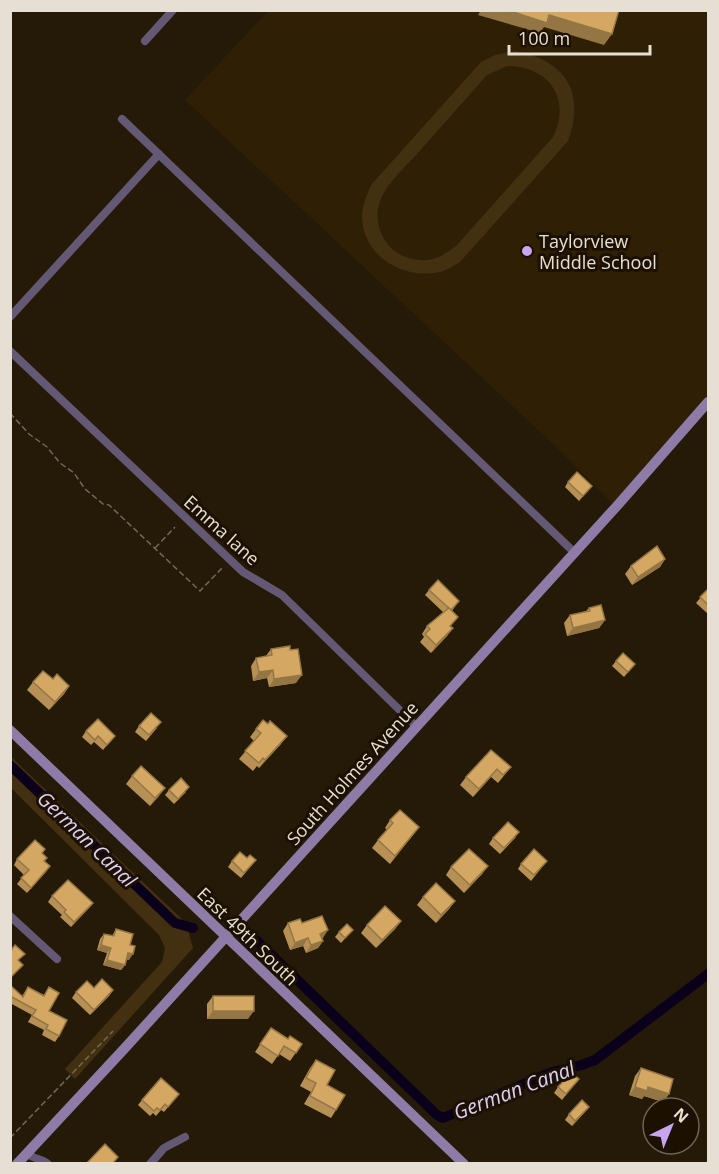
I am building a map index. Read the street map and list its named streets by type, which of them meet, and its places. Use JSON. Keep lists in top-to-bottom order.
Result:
{
  "streets": {
    "street": ["Emma lane", "South Holmes Avenue", "East 49th South"]
  },
  "crossings": [
    ["Emma lane", "South Holmes Avenue"],
    ["South Holmes Avenue", "East 49th South"]
  ],
  "water": ["German Canal"],
  "places": ["Taylorview Middle School"],
  "scale_bar": "100 m",
  "north": "top right"
}
